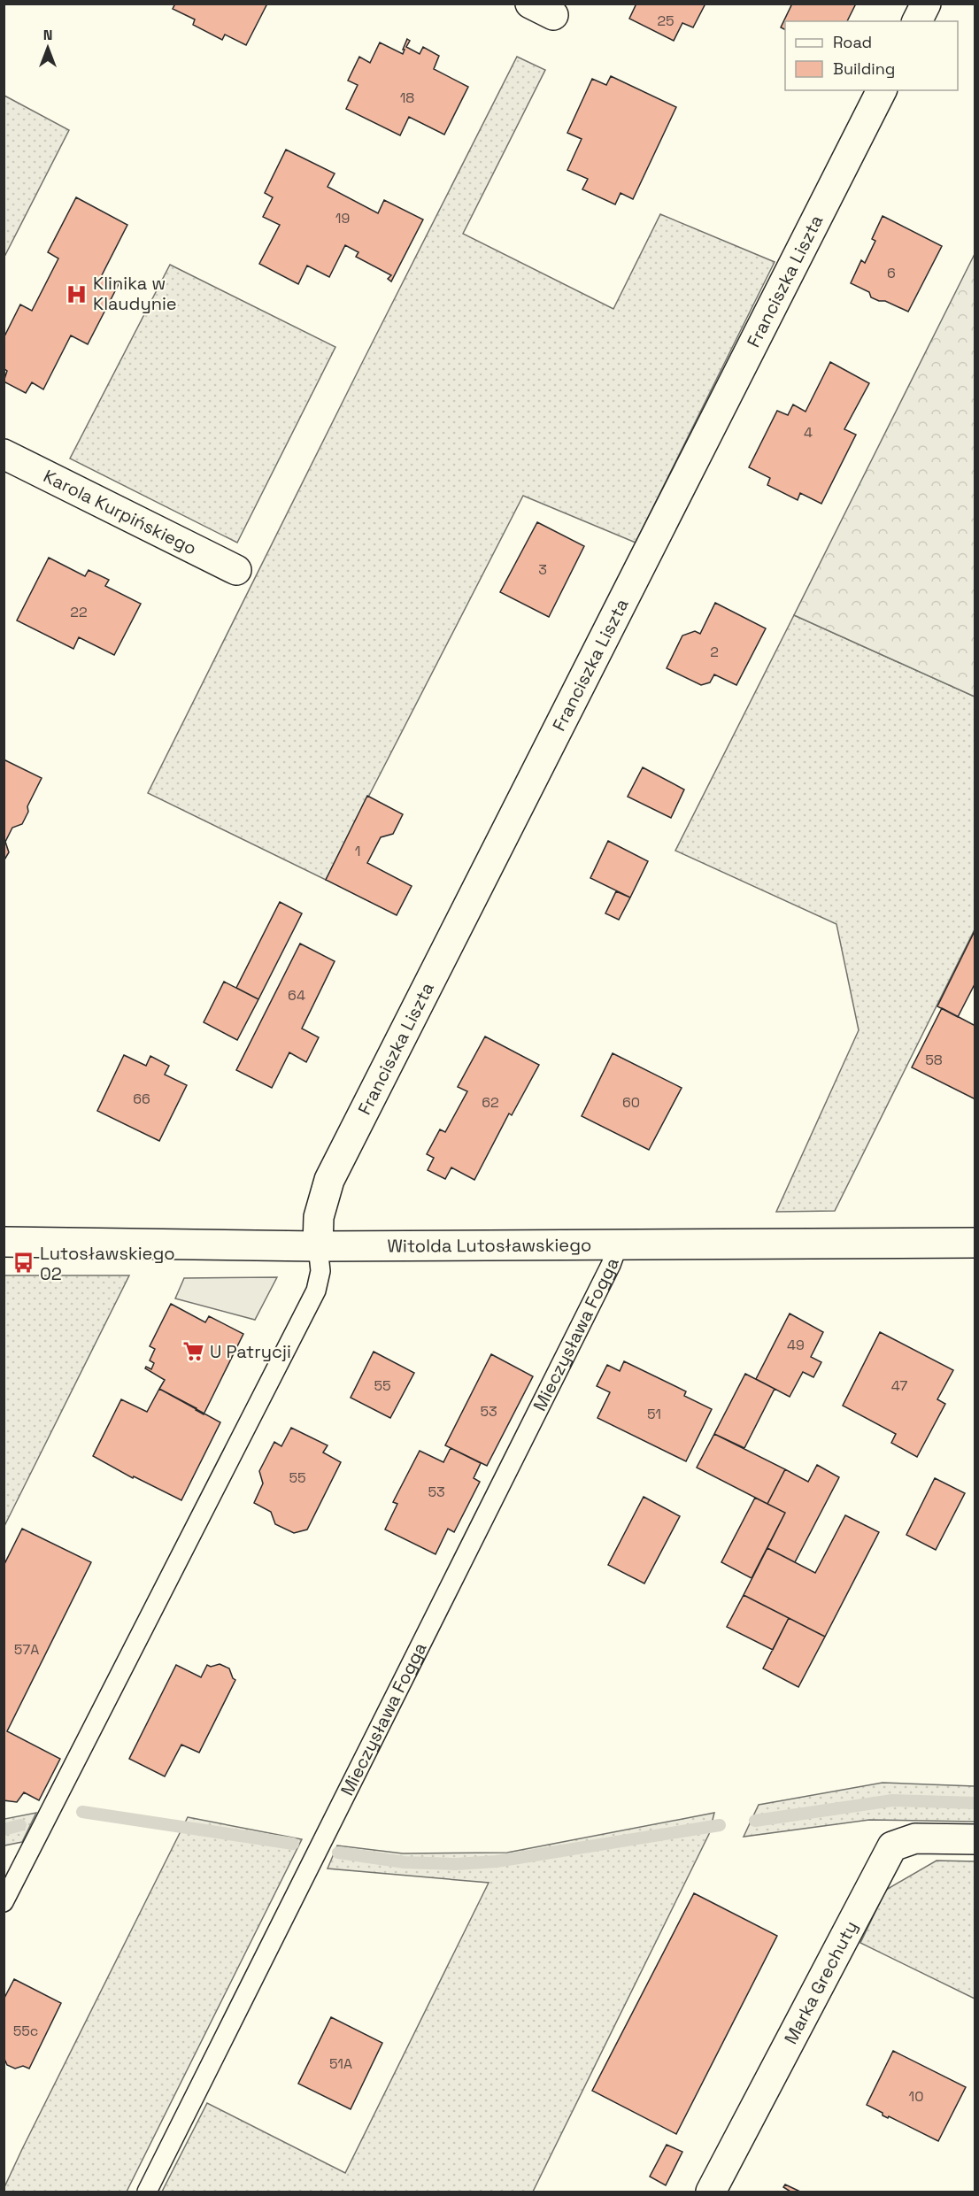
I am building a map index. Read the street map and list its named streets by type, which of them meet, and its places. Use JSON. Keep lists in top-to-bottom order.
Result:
{
  "streets": {
    "street": [
      "Franciszka Liszta",
      "Karola Kurpińskiego",
      "Witolda Lutosławskiego",
      "Marka Grechuty"
    ],
    "lane": ["Mieczysława Fogga"]
  },
  "crossings": [
    ["Franciszka Liszta", "Witolda Lutosławskiego"],
    ["Witolda Lutosławskiego", "Mieczysława Fogga"]
  ],
  "places": {
    "hospital": ["Klinika w Klaudynie"],
    "bus stop": ["Lutosławskiego 02"],
    "supermarket": ["U Patrycji"]
  },
  "house_numbers": [
    "25",
    "18",
    "19",
    "6",
    "4",
    "3",
    "22",
    "2",
    "1",
    "64",
    "58",
    "66",
    "62",
    "60",
    "49",
    "55",
    "47",
    "53",
    "51",
    "55",
    "53",
    "57A",
    "55c",
    "51A",
    "10"
  ],
  "legend": ["Road", "Building"],
  "north": "top"
}
